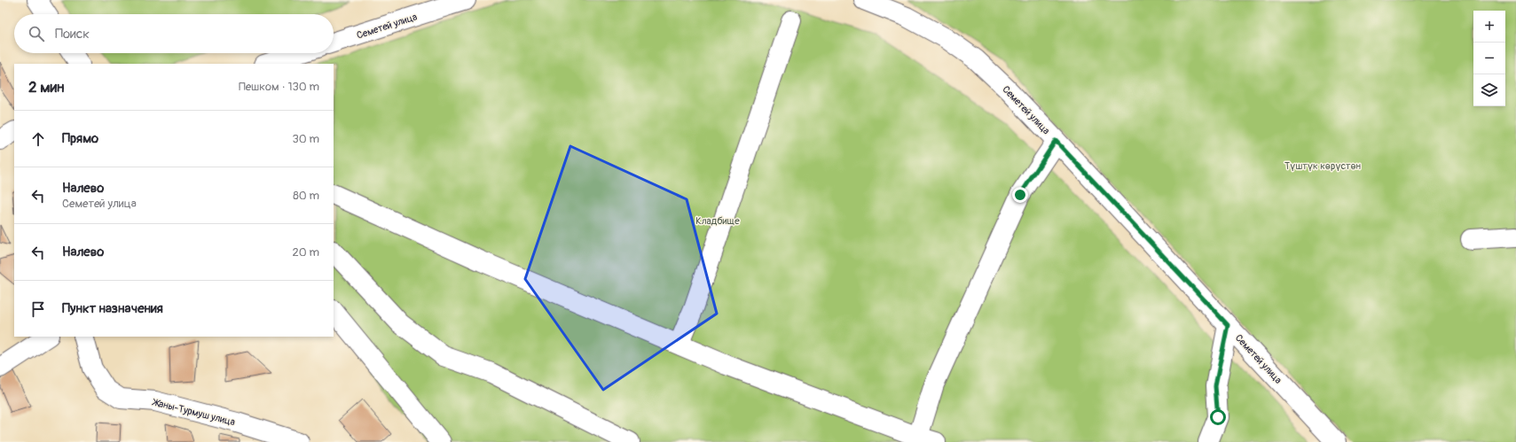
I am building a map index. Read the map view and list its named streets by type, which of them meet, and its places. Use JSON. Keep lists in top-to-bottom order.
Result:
{
  "streets": {
    "street": ["Семетей улица", "Жаны-Турмуш улица"]
  },
  "parks": ["Түштүк көрүстөн", "Кладбище"],
  "page": {
    "map_buttons": ["+", "−"],
    "search": "Поиск",
    "heading": ["2 мин", "Пешком · 130 m"],
    "list": [
      ["Прямо", "30 m"],
      ["Налево", "Семетей улица", "80 m"],
      ["Налево", "20 m"],
      "Пункт назначения"
    ]
  }
}
